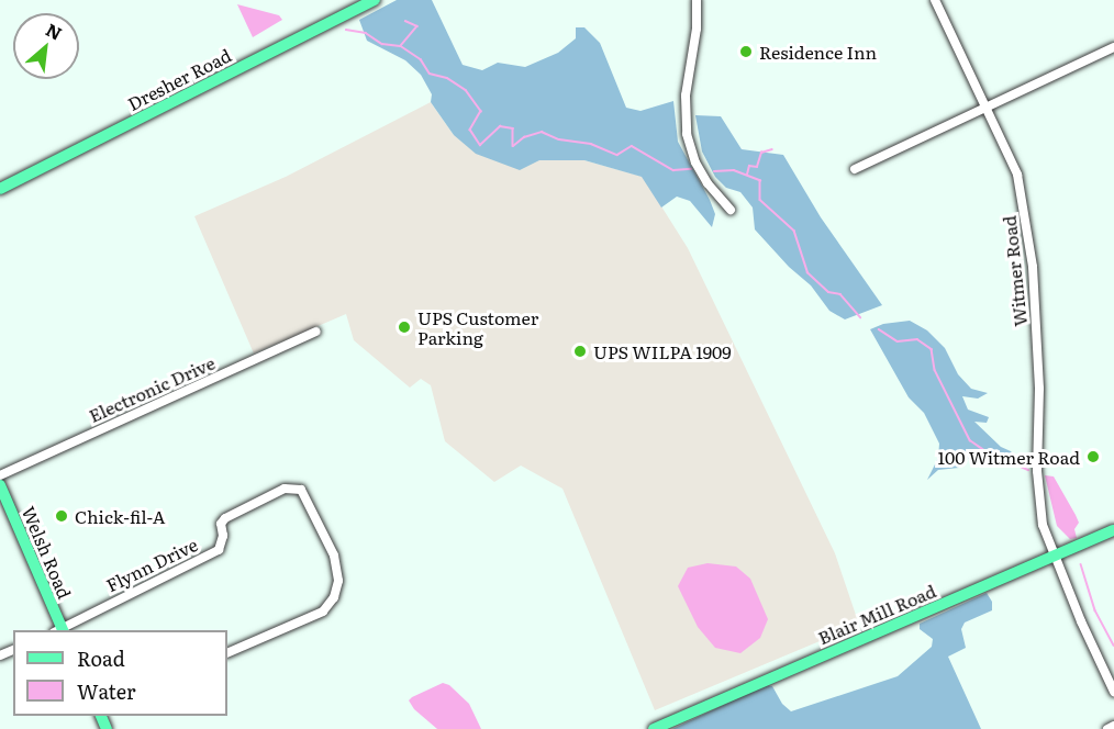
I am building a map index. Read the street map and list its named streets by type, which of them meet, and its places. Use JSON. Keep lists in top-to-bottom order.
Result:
{
  "streets": {
    "main road": ["Dresher Road", "Welsh Road", "Blair Mill Road"],
    "street": ["Witmer Road", "Electronic Drive", "Flynn Drive"]
  },
  "crossings": [
    ["Witmer Road", "Blair Mill Road"],
    ["Welsh Road", "Flynn Drive"]
  ],
  "places": [
    "Residence Inn",
    "UPS Customer Parking",
    "UPS WILPA 1909",
    "100 Witmer Road",
    "Chick-fil-A"
  ],
  "legend": ["Road", "Water"],
  "north": "top right"
}
